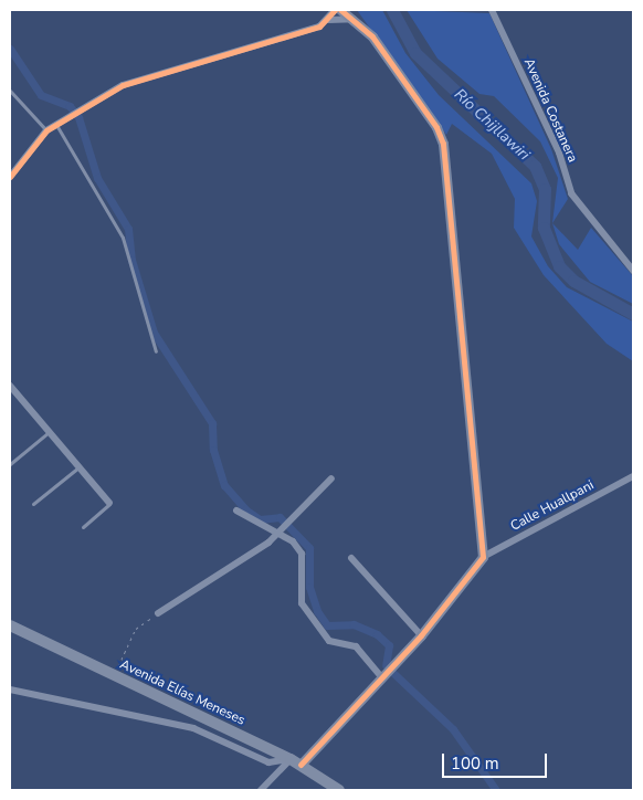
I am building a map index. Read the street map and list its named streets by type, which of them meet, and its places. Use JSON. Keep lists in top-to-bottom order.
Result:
{
  "streets": {
    "main road": ["Avenida Elías Meneses"],
    "street": ["Avenida Costanera", "Calle Huallpani"]
  },
  "water": ["Río Chijllawiri"],
  "scale_bar": "100 m"
}
